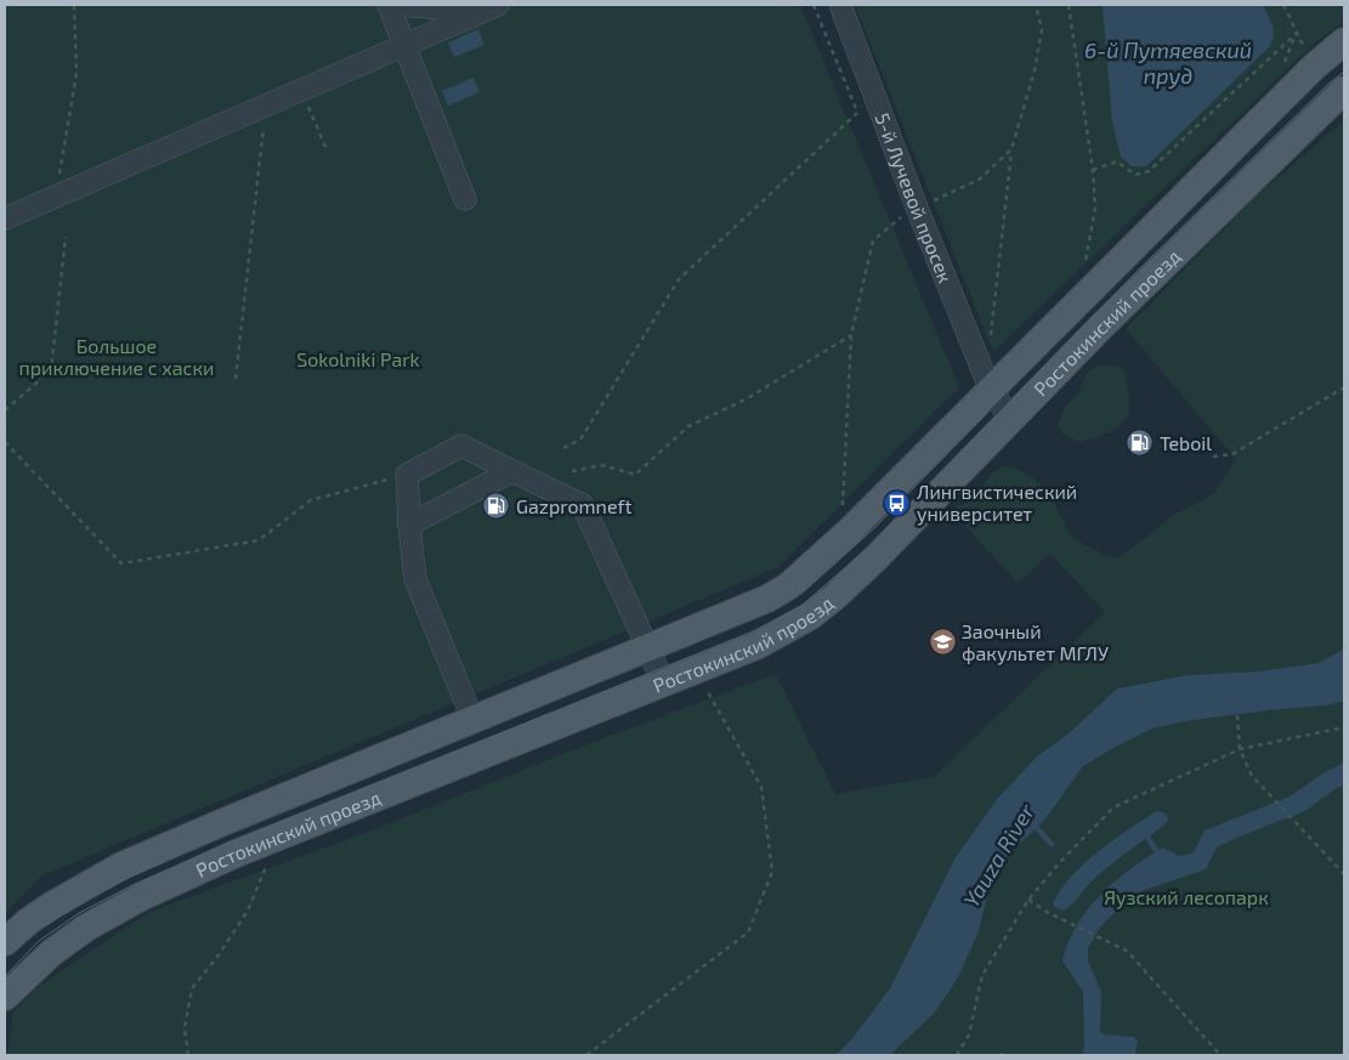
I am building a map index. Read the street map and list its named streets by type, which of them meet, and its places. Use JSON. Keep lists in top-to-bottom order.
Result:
{
  "streets": {
    "main road": ["Ростокинский проезд"],
    "street": ["5-й Лучевой просек"]
  },
  "crossings": [
    ["5-й Лучевой просек", "Ростокинский проезд"]
  ],
  "water": ["6-й Путяевский пруд", "Yauza River"],
  "parks": ["Большое приключение с хаски", "Sokolniki Park", "Яузский лесопарк"],
  "places": {
    "fuel station": ["Teboil", "Gazpromneft"],
    "bus stop": ["Лингвистический университет"],
    "school or university": ["Заочный факультет МГЛУ"]
  }
}
